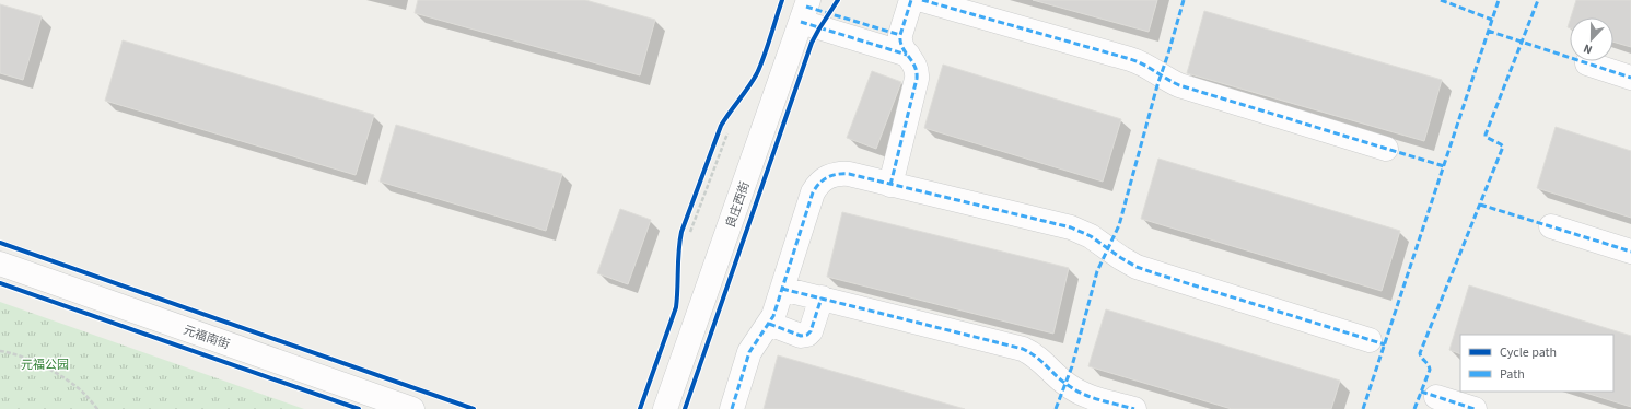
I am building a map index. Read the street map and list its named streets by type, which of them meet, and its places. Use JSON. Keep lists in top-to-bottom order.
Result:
{
  "streets": {
    "street": ["良庄西街", "元福南街"]
  },
  "parks": ["元福公园"],
  "legend": ["Cycle path", "Path"],
  "north": "bottom"
}
